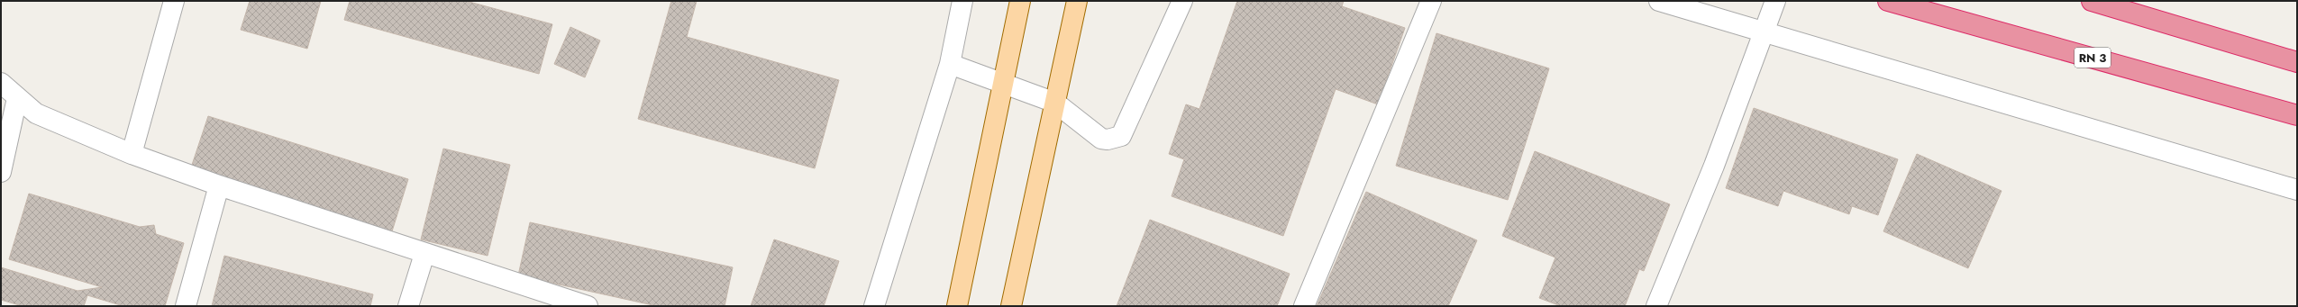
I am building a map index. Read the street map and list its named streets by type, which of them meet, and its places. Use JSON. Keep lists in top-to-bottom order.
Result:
{
  "streets": {
    "highway": ["RN 3"]
  }
}
